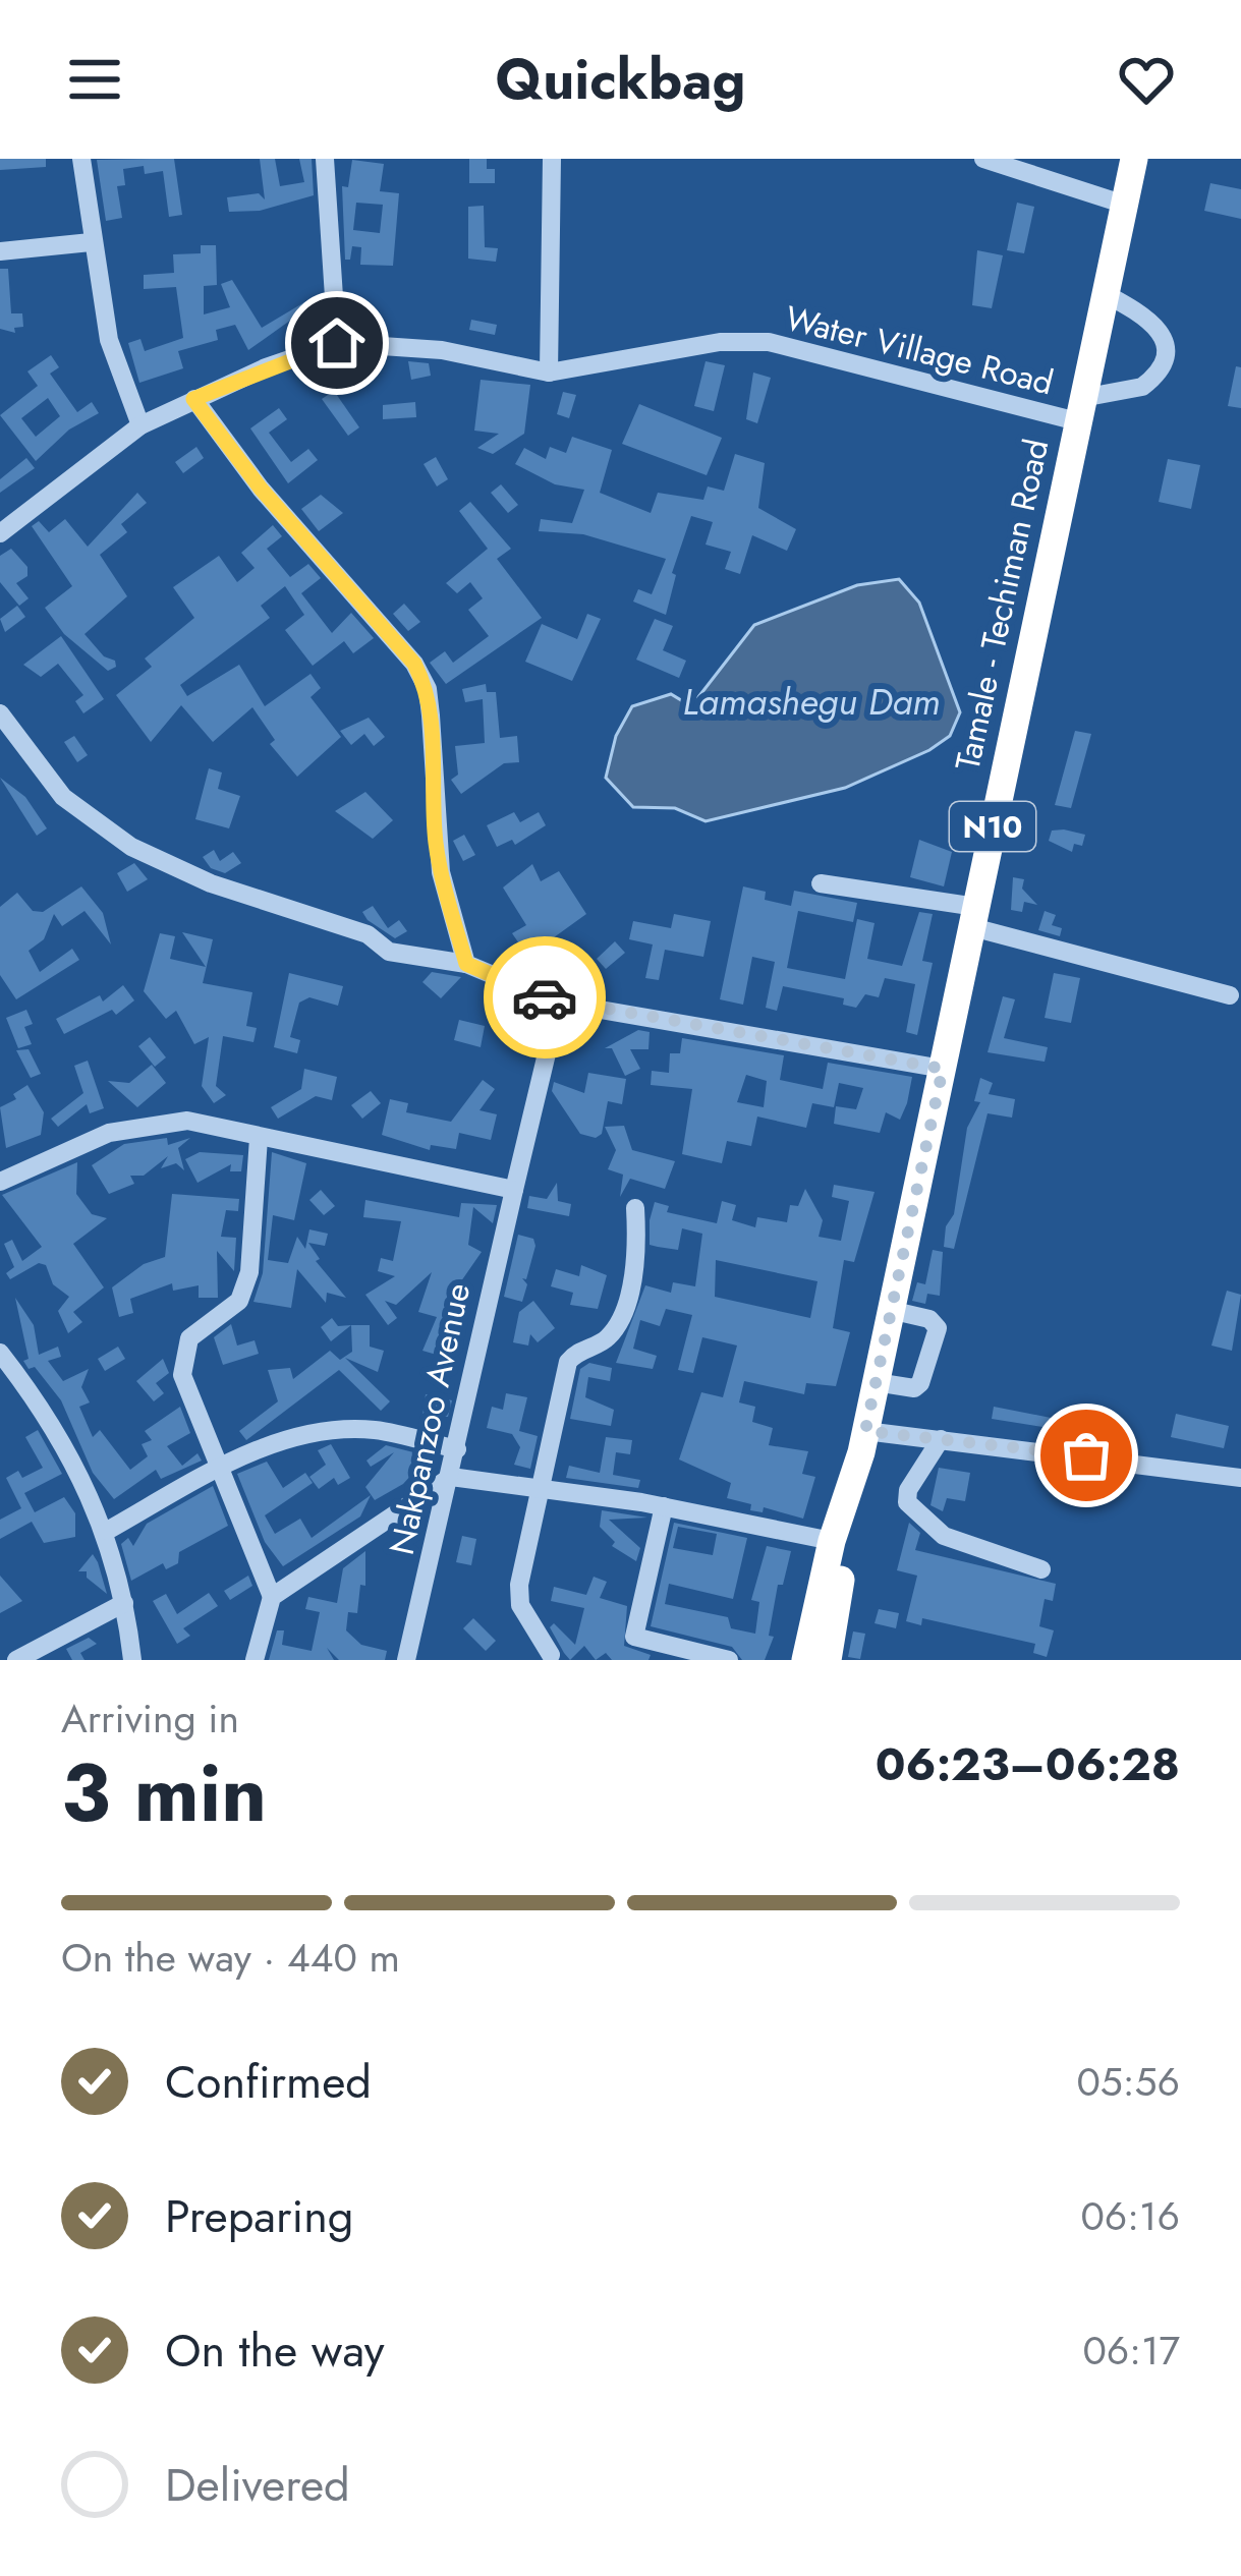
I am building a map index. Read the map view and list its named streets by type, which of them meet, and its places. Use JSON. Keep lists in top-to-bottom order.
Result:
{
  "streets": {
    "highway": ["Tamale - Techiman Road", "N10"],
    "street": ["Water Village Road", "Nakpanzoo Avenue"]
  },
  "crossings": [
    ["Water Village Road", "Tamale - Techiman Road"],
    ["Tamale - Techiman Road", "N10"]
  ],
  "water": ["Lamashegu Dam"],
  "page": {
    "header": "Quickbag",
    "heading": ["3 min", "Arriving in", "06:23–06:28"],
    "bar": "On the way · 440 m",
    "list": [
      ["Confirmed", "05:56"],
      ["Preparing", "06:16"],
      ["On the way", "06:17"],
      "Delivered"
    ]
  }
}
